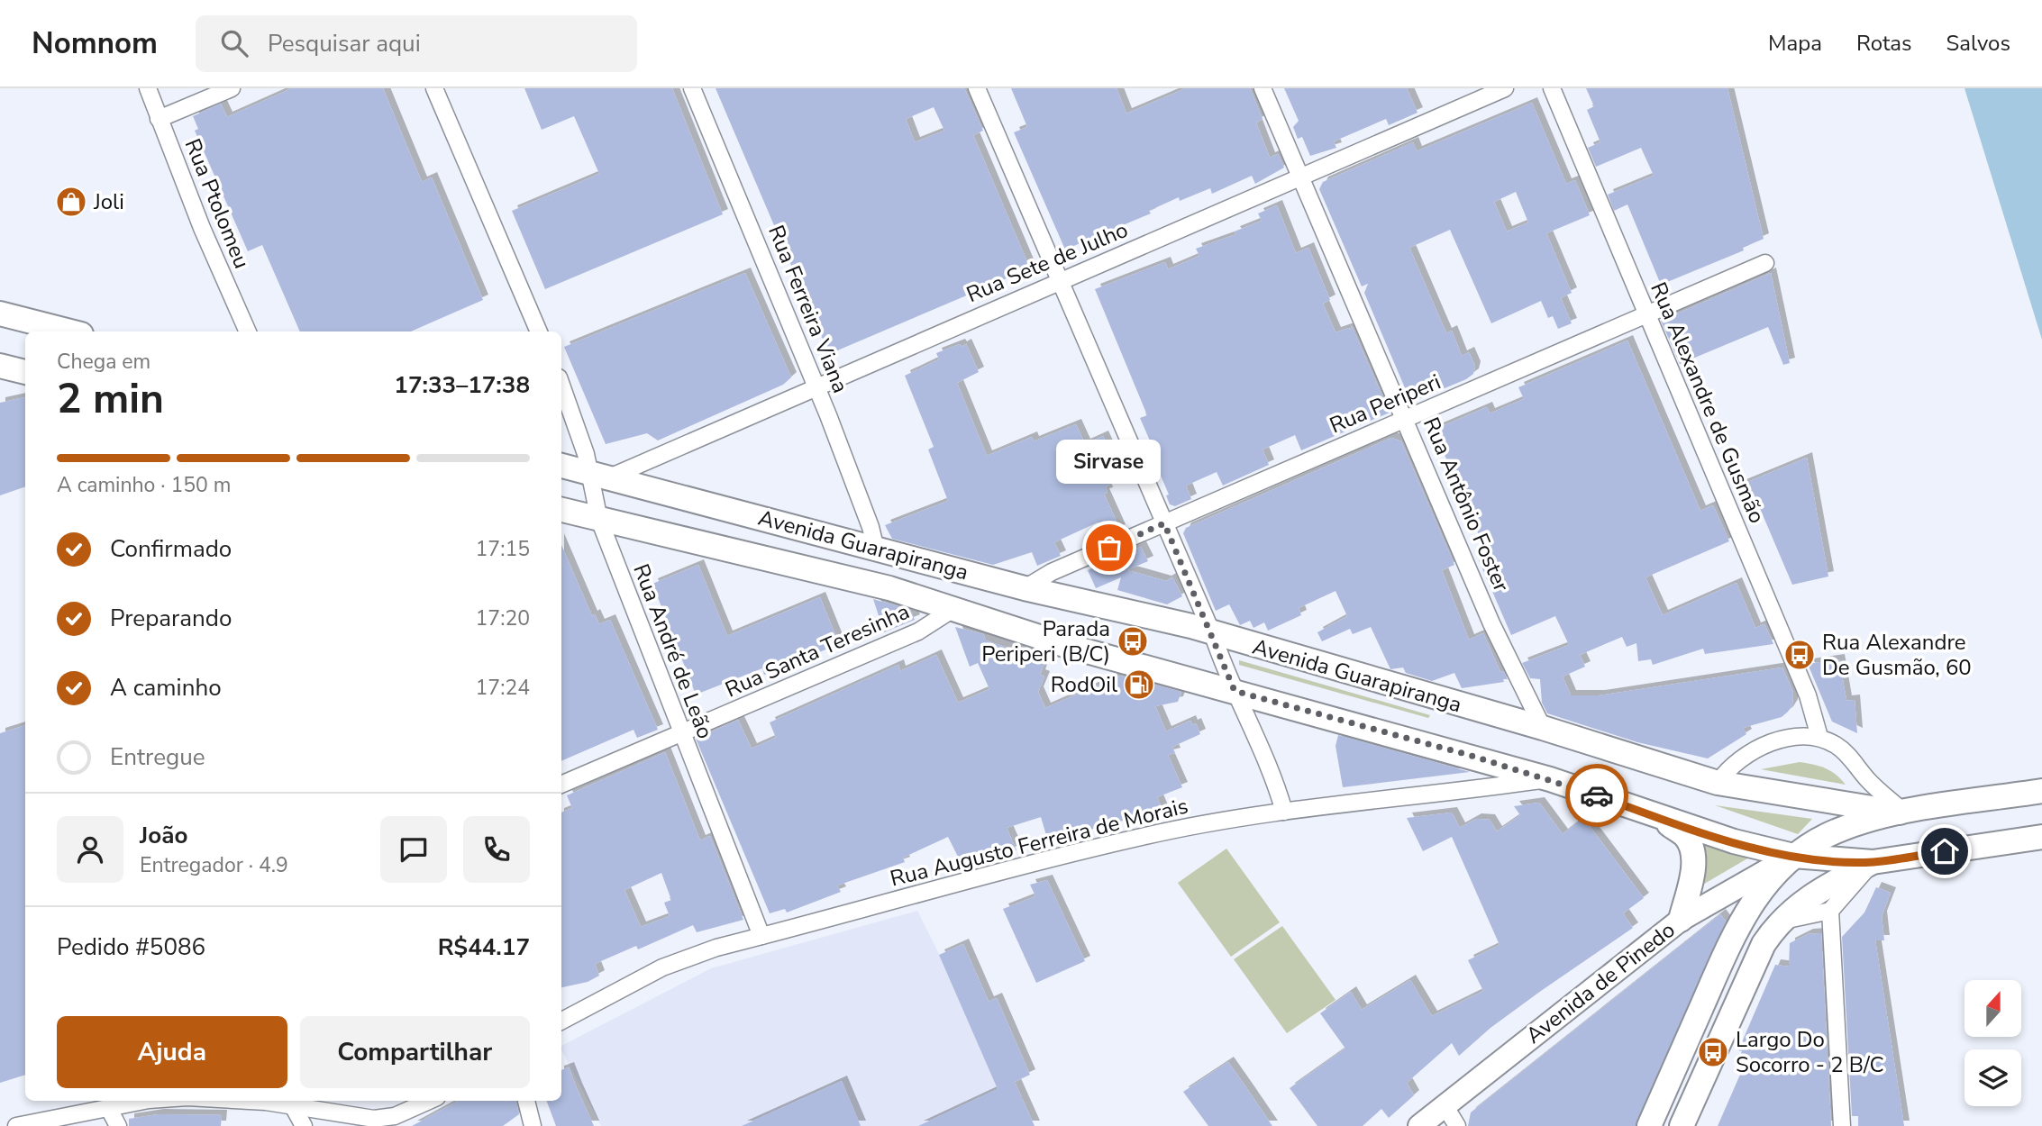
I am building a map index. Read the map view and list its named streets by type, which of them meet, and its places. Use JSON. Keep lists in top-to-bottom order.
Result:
{
  "streets": {
    "main road": ["Avenida Guarapiranga"],
    "street": [
      "Rua Ptolomeu",
      "Rua Sete de Julho",
      "Rua Ferreira Viana",
      "Rua Alexandre de Gusmão",
      "Rua Periperi",
      "Rua Antônio Foster",
      "Rua Santa Teresinha",
      "Rua André de Leão",
      "Rua Augusto Ferreira de Morais",
      "Avenida de Pinedo"
    ]
  },
  "crossings": [
    ["Rua Sete de Julho", "Rua Ferreira Viana"],
    ["Rua Sete de Julho", "Rua Antônio Foster"],
    ["Rua Sete de Julho", "Avenida Guarapiranga"],
    ["Rua Sete de Julho", "Rua André de Leão"],
    ["Rua Ferreira Viana", "Avenida Guarapiranga"],
    ["Rua Alexandre de Gusmão", "Rua Periperi"],
    ["Rua Periperi", "Rua Antônio Foster"],
    ["Rua Periperi", "Avenida Guarapiranga"],
    ["Rua Antônio Foster", "Avenida Guarapiranga"],
    ["Avenida Guarapiranga", "Rua Santa Teresinha"],
    ["Avenida Guarapiranga", "Rua André de Leão"],
    ["Avenida Guarapiranga", "Rua Augusto Ferreira de Morais"],
    ["Avenida Guarapiranga", "Avenida de Pinedo"],
    ["Rua Santa Teresinha", "Rua André de Leão"],
    ["Rua André de Leão", "Rua Augusto Ferreira de Morais"]
  ],
  "places": {
    "shop": ["Joli"],
    "other": ["Sirvase"],
    "bus stop": ["Parada Periperi (B/C)", "Rua Alexandre De Gusmão, 60", "Largo Do Socorro - 2 B/C"],
    "fuel station": ["RodOil"]
  },
  "north": "top",
  "page": {
    "header": "Nomnom",
    "search": "Pesquisar aqui",
    "nav": ["Mapa", "Rotas", "Salvos"],
    "heading": ["2 min", "Chega em", "17:33–17:38"],
    "panel": [
      "João",
      "Entregador · 4.9",
      "Pedido #5086",
      "R$44.17"
    ],
    "bar": "A caminho · 150 m",
    "bubble": "Sirvase",
    "list": [
      ["Confirmado", "17:15"],
      ["Preparando", "17:20"],
      ["A caminho", "17:24"],
      "Entregue"
    ],
    "buttons": ["Ajuda", "Compartilhar"]
  }
}
